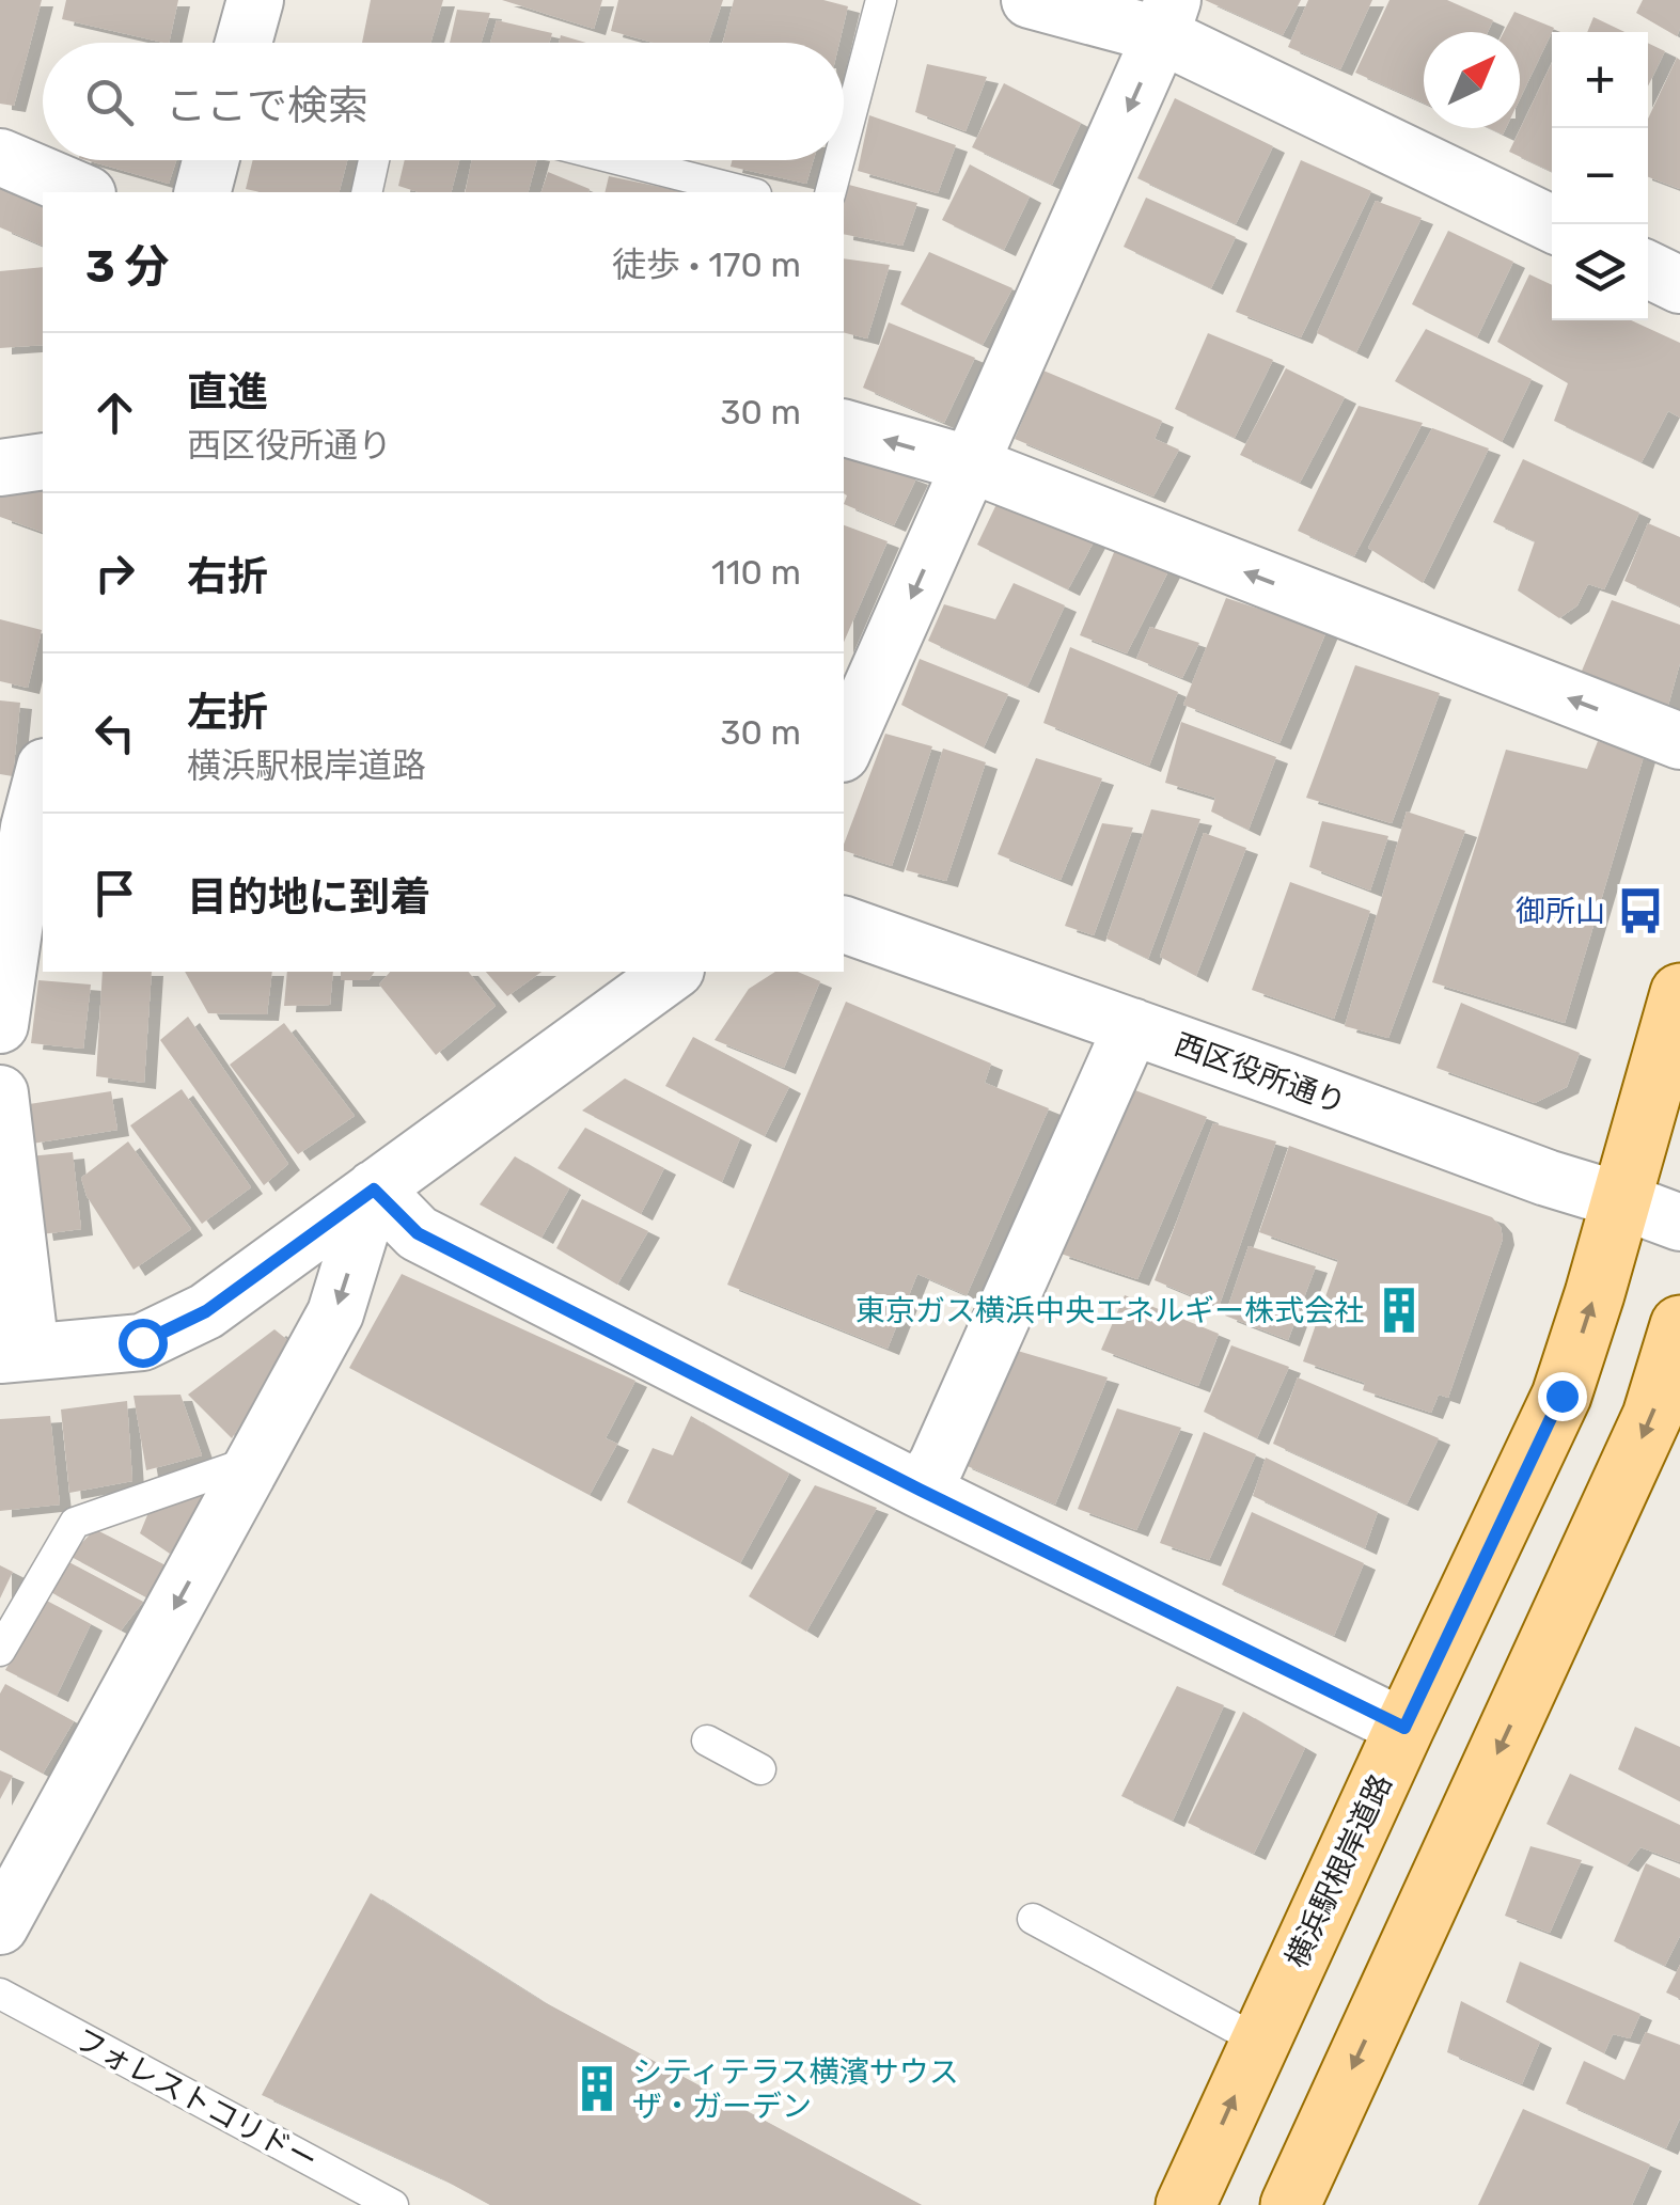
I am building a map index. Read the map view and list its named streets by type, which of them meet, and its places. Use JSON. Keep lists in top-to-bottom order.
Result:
{
  "streets": {
    "main road": ["横浜駅根岸道路"],
    "street": ["西区役所通り"],
    "lane": ["フォレストコリドー"]
  },
  "crossings": [
    ["西区役所通り", "横浜駅根岸道路"]
  ],
  "places": {
    "bus stop": ["御所山"],
    "building": ["東京ガス横浜中央エネルギー株式会社", "シティテラス横濱サウス ザ・ガーデン"]
  },
  "north": "top right",
  "page": {
    "map_buttons": ["+", "−"],
    "search": "ここで検索",
    "heading": ["3 分", "徒歩 · 170 m"],
    "list": [
      ["直進", "西区役所通り", "30 m"],
      ["右折", "110 m"],
      ["左折", "横浜駅根岸道路", "30 m"],
      "目的地に到着"
    ]
  }
}
